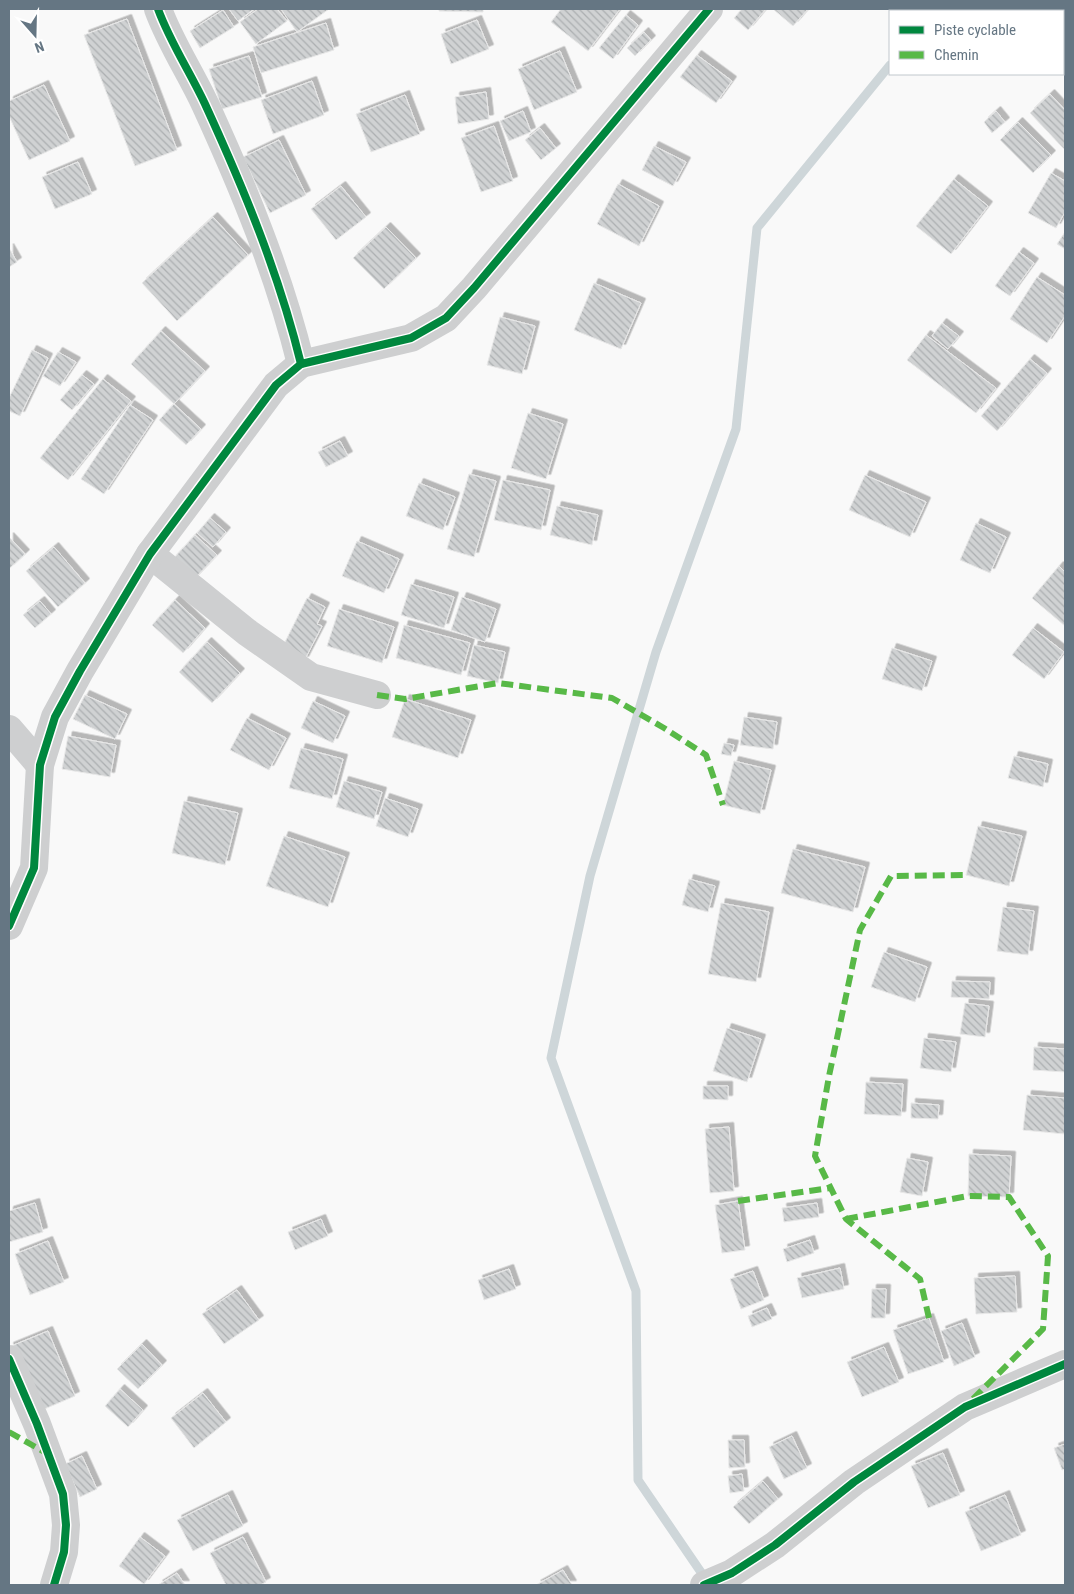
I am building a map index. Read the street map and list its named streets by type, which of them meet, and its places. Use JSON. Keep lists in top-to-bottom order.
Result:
{
  "legend": ["Piste cyclable", "Chemin"],
  "north": "bottom"
}
